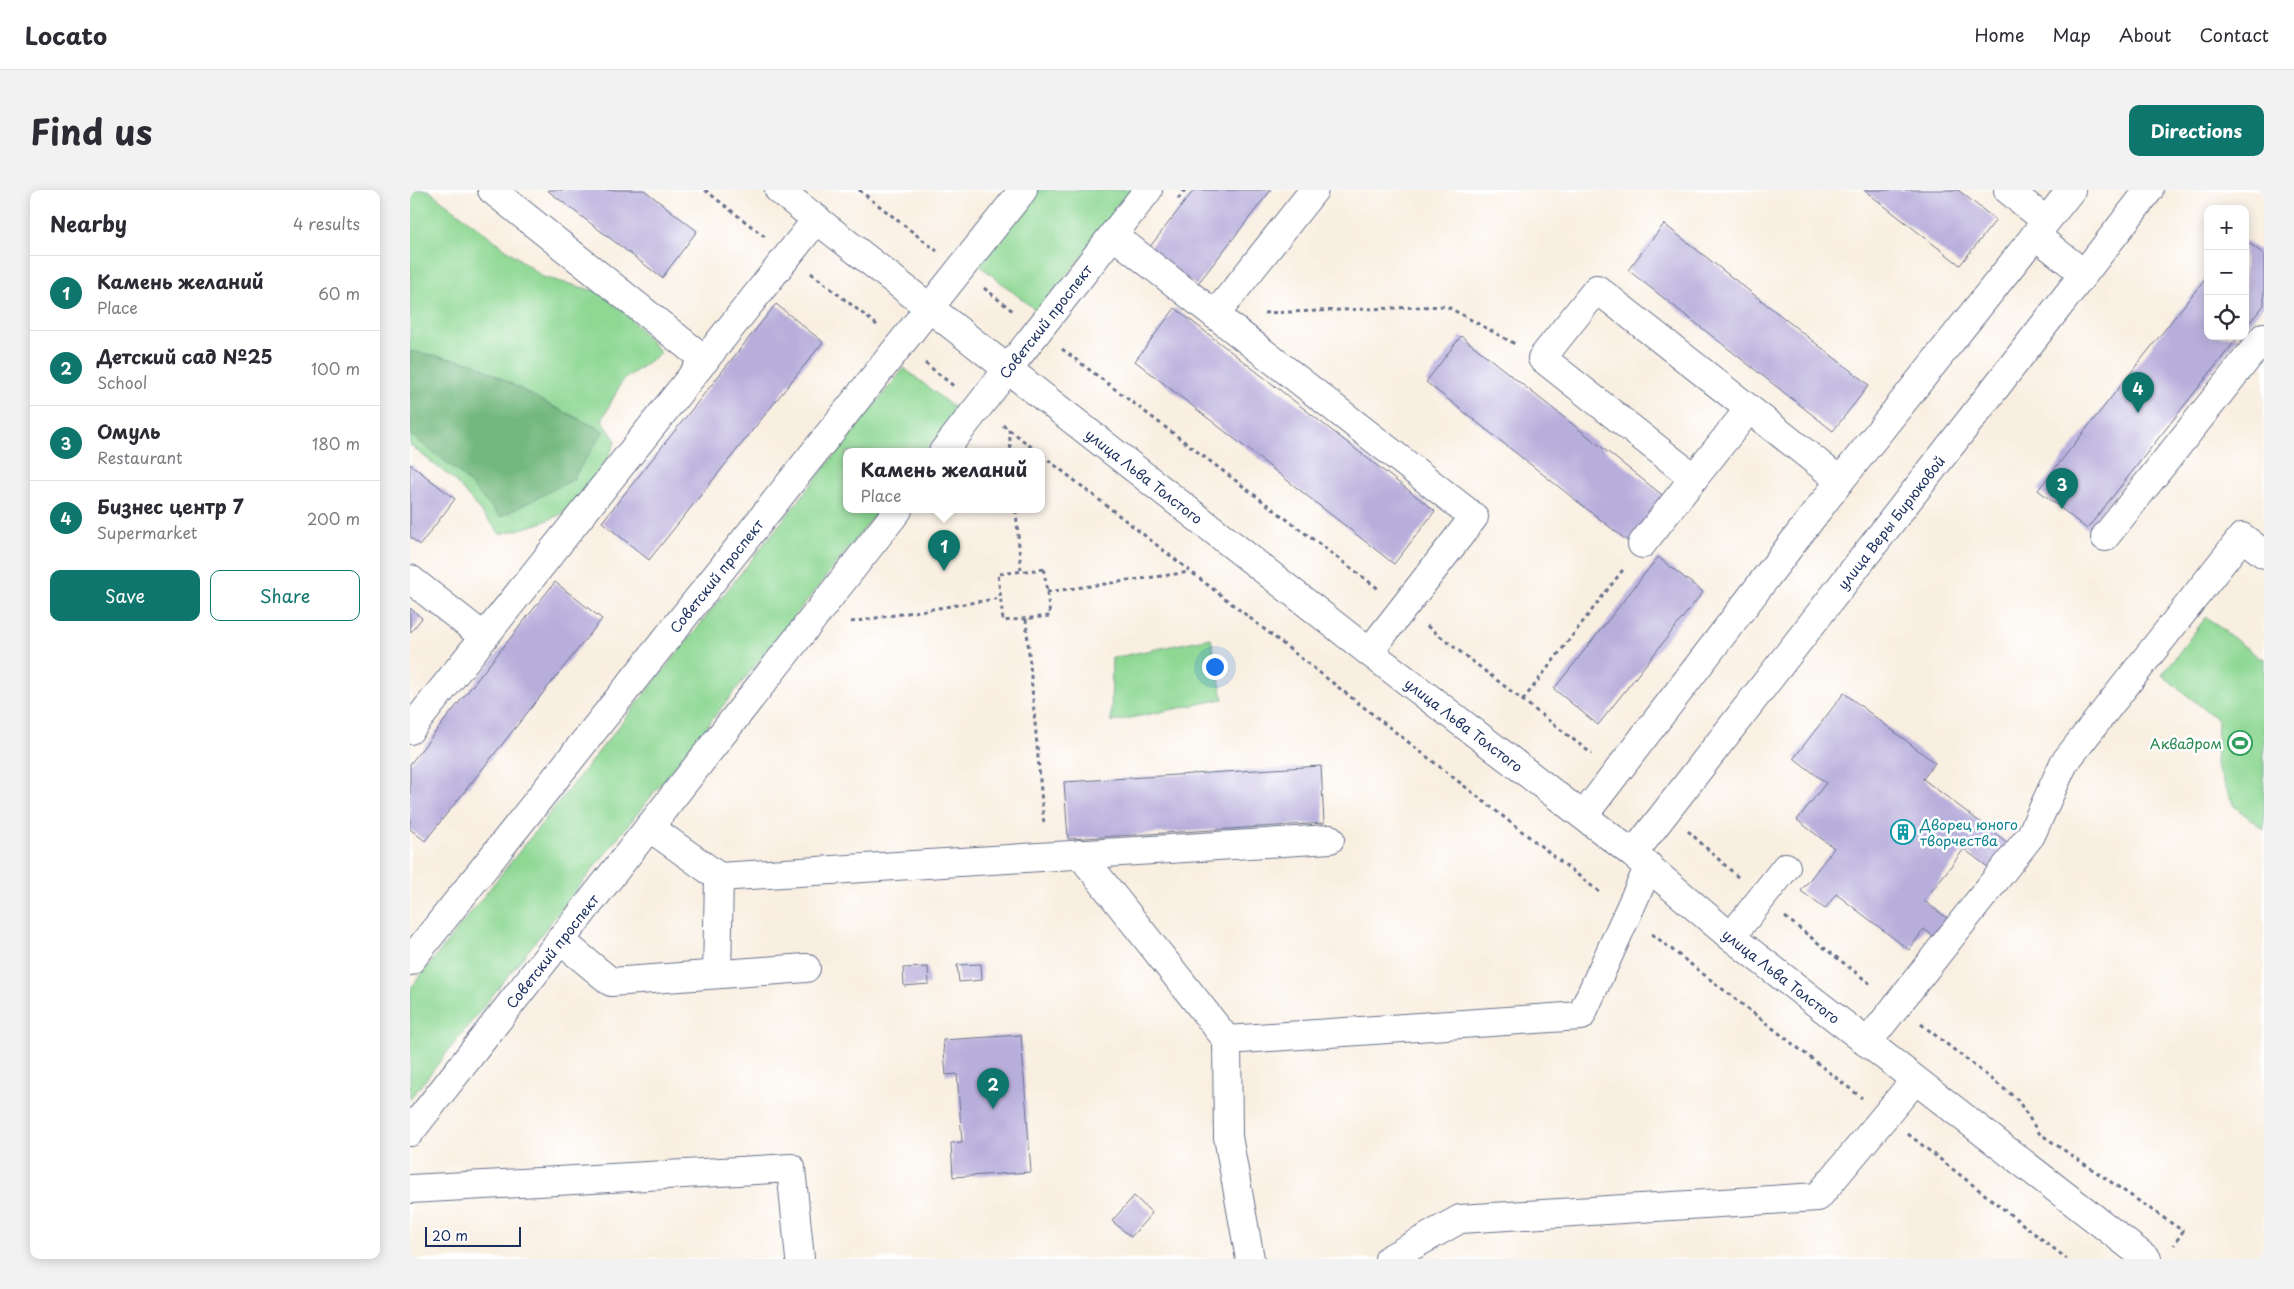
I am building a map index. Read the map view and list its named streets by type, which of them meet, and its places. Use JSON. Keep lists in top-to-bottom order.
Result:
{
  "streets": {
    "street": ["Советский проспект", "улица Льва Толстого", "улица Веры Бирюковой"]
  },
  "crossings": [
    ["Советский проспект", "улица Льва Толстого"],
    ["улица Льва Толстого", "улица Веры Бирюковой"]
  ],
  "places": {
    "sports": ["Аквадром"],
    "building": ["Дворец юного творчества"]
  },
  "scale_bar": "20 m",
  "page": {
    "header": "Locato",
    "nav": [
      "Home",
      "Map",
      "About",
      "Contact"
    ],
    "title": "Find us",
    "buttons": [
      "Directions",
      ["Save", "Share"]
    ],
    "heading": ["Nearby", "4 results"],
    "map_buttons": ["+", "−"],
    "list": [
      {
        "mark": "1",
        "name": "Камень желаний",
        "note": "Place",
        "value": "60 m"
      },
      {
        "mark": "2",
        "name": "Детский сад №25",
        "note": "School",
        "value": "100 m"
      },
      {
        "mark": "3",
        "name": "Омуль",
        "note": "Restaurant",
        "value": "180 m"
      },
      {
        "mark": "4",
        "name": "Бизнес центр 7",
        "note": "Supermarket",
        "value": "200 m"
      }
    ],
    "pins": [
      "4",
      "3",
      "1",
      "2"
    ],
    "popup": ["Камень желаний", "Place"],
    "scale": "20 m"
  }
}
